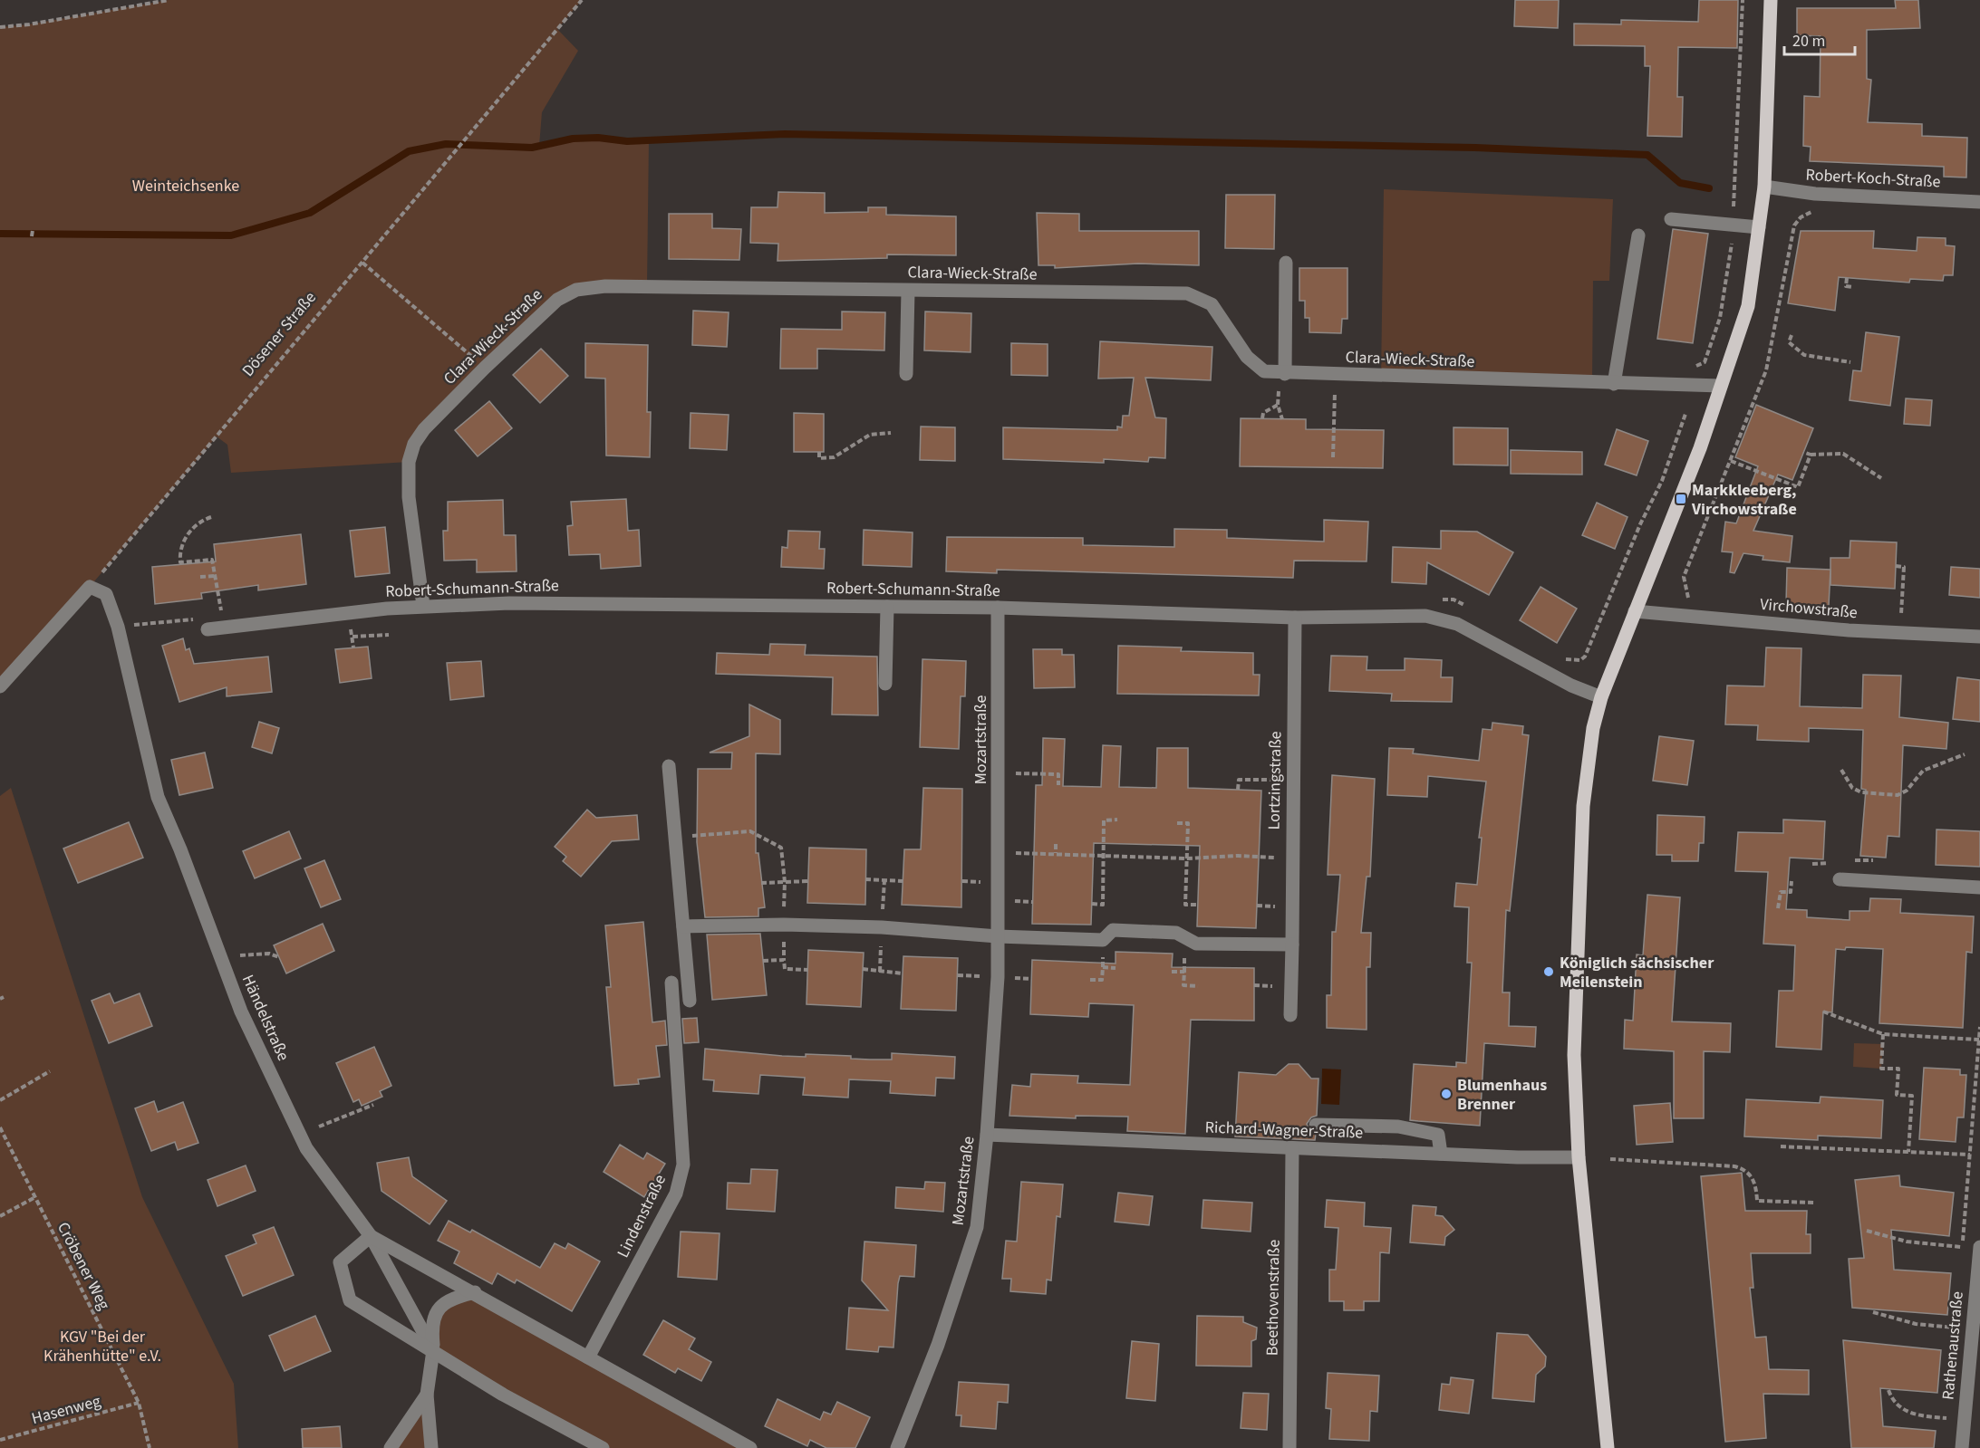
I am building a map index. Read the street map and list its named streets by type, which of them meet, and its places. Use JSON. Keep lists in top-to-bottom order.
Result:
{
  "streets": {
    "street": [
      "Robert-Koch-Straße",
      "Clara-Wieck-Straße",
      "Robert-Schumann-Straße",
      "Virchowstraße",
      "Mozartstraße",
      "Lortzingstraße",
      "Händelstraße",
      "Richard-Wagner-Straße",
      "Lindenstraße",
      "Beethovenstraße",
      "Rathenaustraße"
    ],
    "path": ["Dösener Straße", "Cröbener Weg", "Hasenweg"]
  },
  "crossings": [
    ["Clara-Wieck-Straße", "Robert-Schumann-Straße"],
    ["Dösener Straße", "Händelstraße"],
    ["Robert-Schumann-Straße", "Mozartstraße"],
    ["Robert-Schumann-Straße", "Lortzingstraße"],
    ["Mozartstraße", "Richard-Wagner-Straße"],
    ["Richard-Wagner-Straße", "Beethovenstraße"],
    ["Cröbener Weg", "Hasenweg"]
  ],
  "parks": ["Weinteichsenke", "KGV \"Bei der Krähenhütte\" e.V."],
  "places": {
    "transit": ["Markkleeberg, Virchowstraße"],
    "other": ["Königlich sächsischer Meilenstein", "Blumenhaus Brenner"]
  },
  "scale_bar": "20 m"
}
